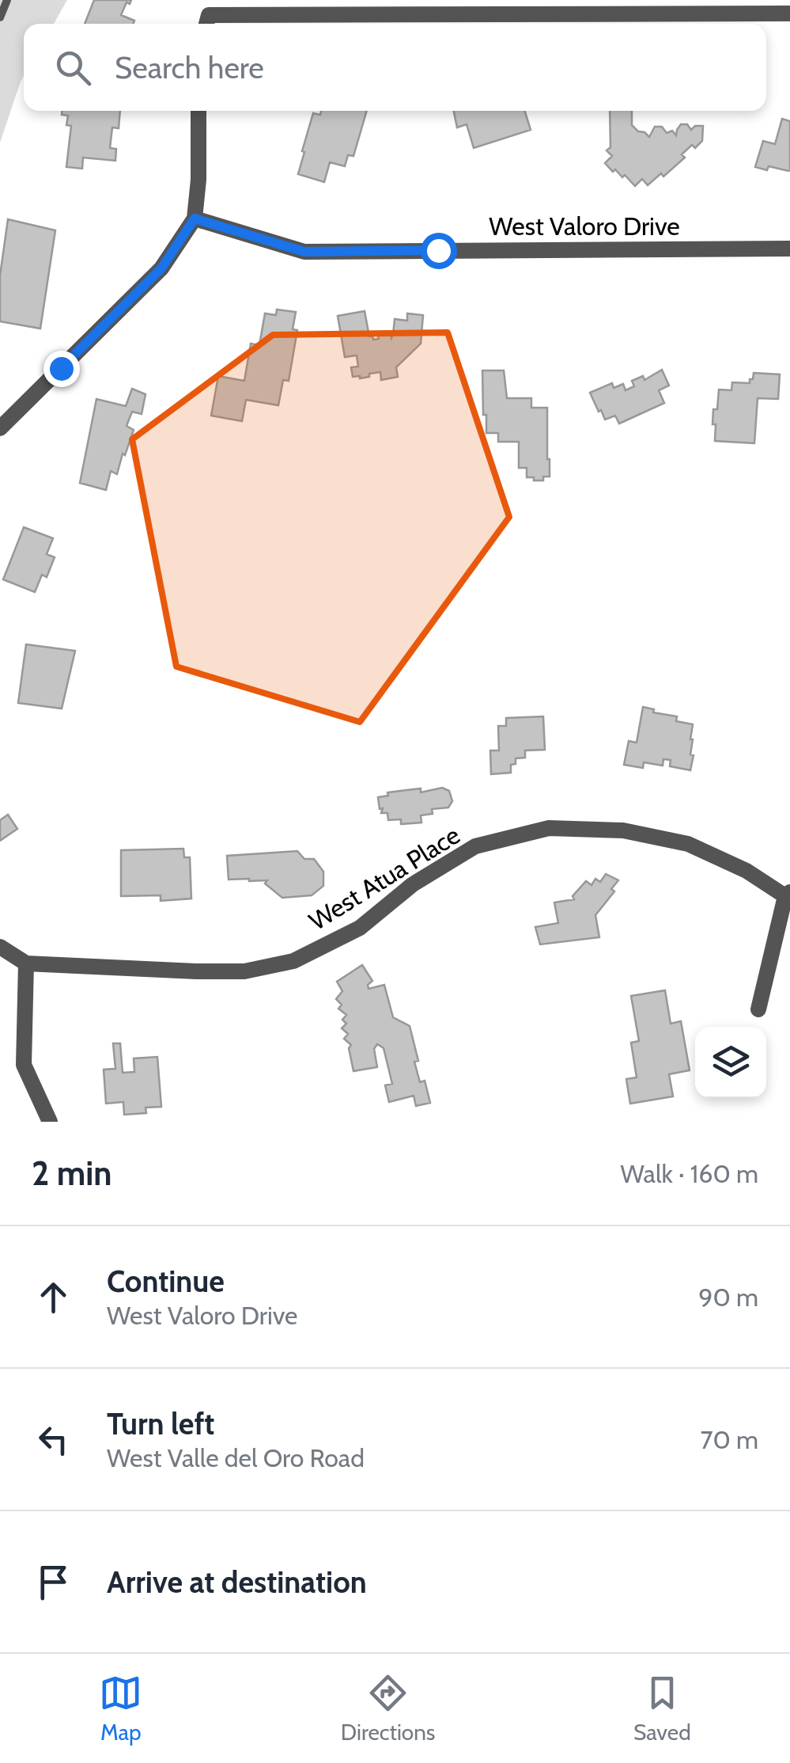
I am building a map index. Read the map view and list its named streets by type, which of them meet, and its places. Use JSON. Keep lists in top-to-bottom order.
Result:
{
  "streets": {
    "street": ["West Valoro Drive", "West Atua Place"]
  },
  "page": {
    "search": "Search here",
    "heading": ["2 min", "Walk · 160 m"],
    "list": [
      ["Continue", "West Valoro Drive", "90 m"],
      ["Turn left", "West Valle del Oro Road", "70 m"],
      "Arrive at destination"
    ],
    "nav": ["Map", "Directions", "Saved"]
  }
}
